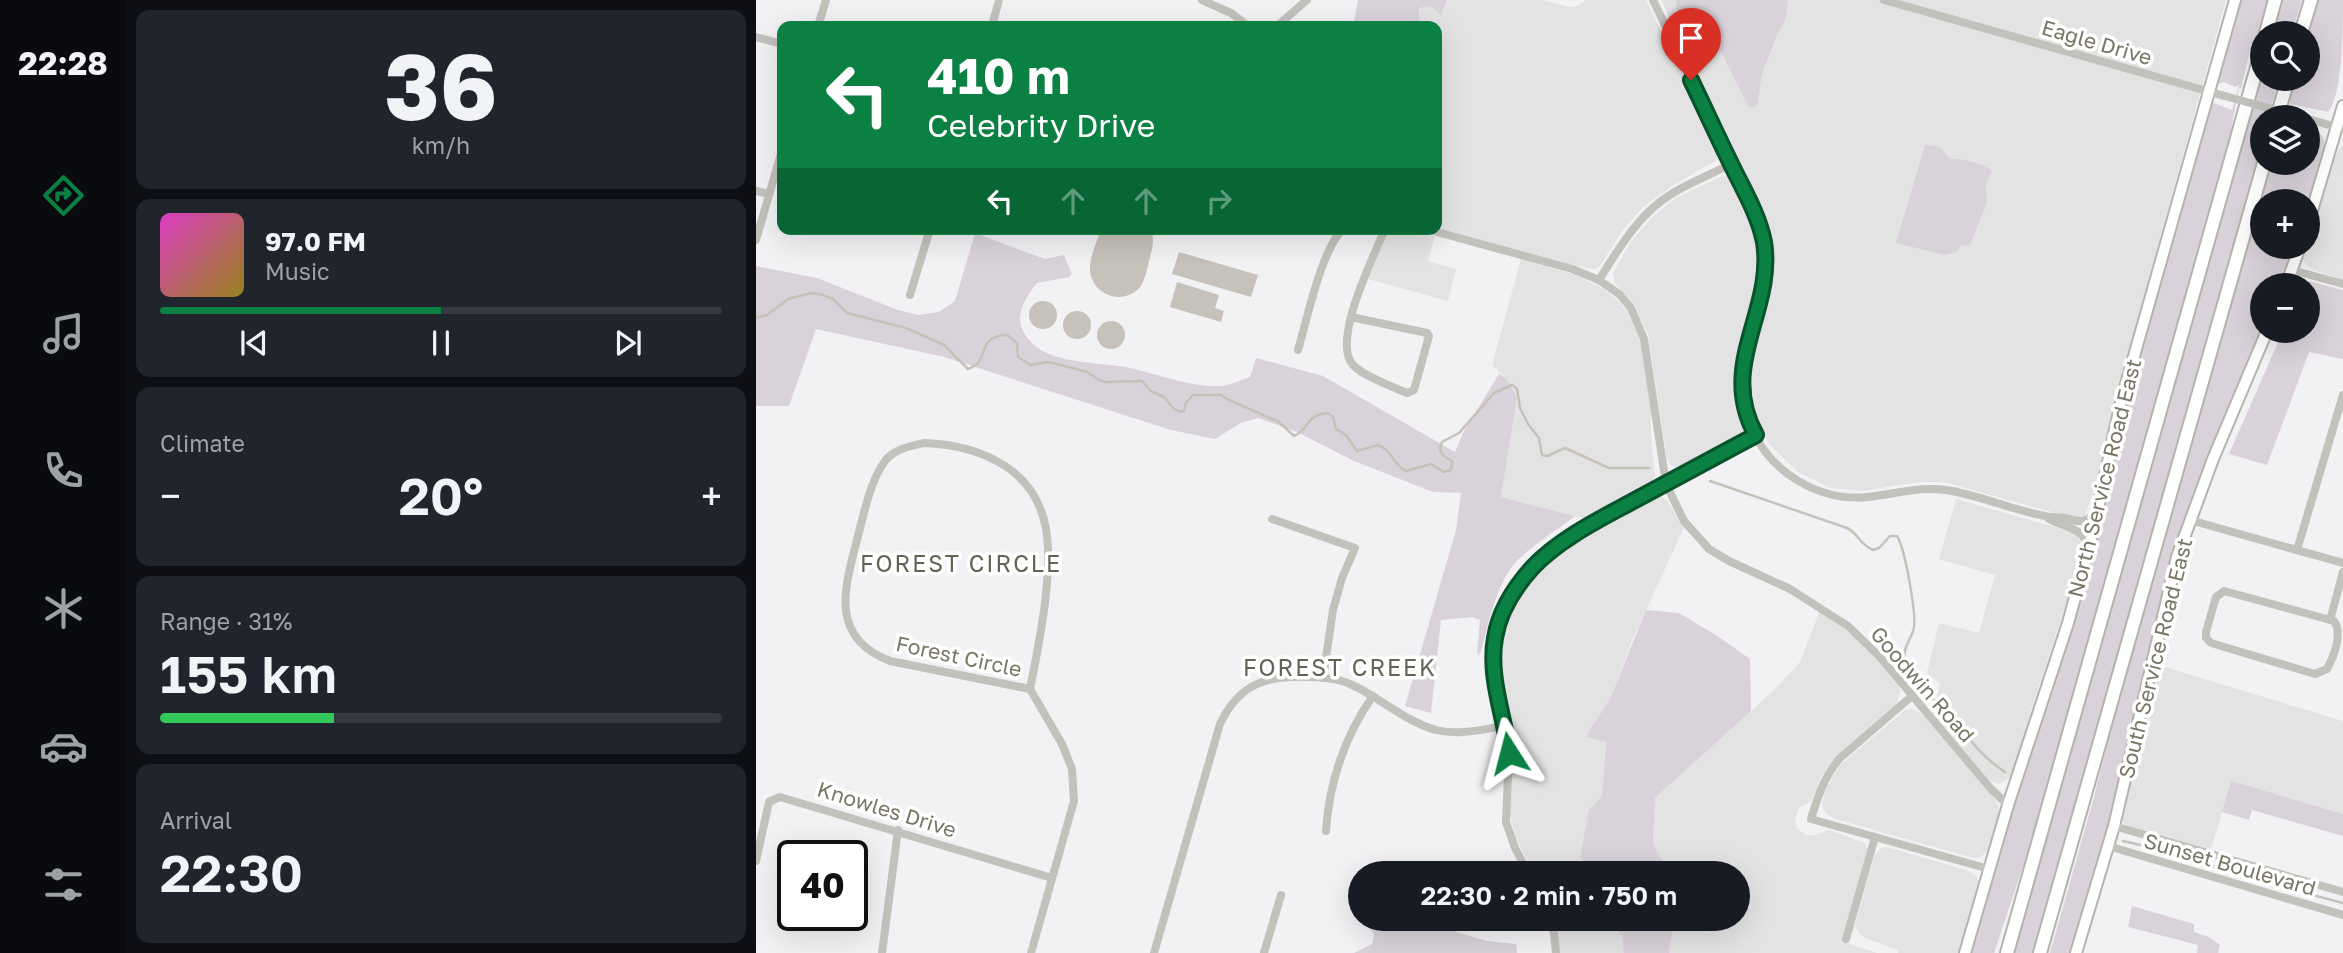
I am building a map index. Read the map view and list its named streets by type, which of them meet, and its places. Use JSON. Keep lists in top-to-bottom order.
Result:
{
  "streets": {
    "main road": ["North Service Road East", "South Service Road East"],
    "street": [
      "Eagle Drive",
      "Forest Circle",
      "Goodwin Road",
      "Knowles Drive",
      "Sunset Boulevard"
    ]
  },
  "crossings": [
    ["Eagle Drive", "North Service Road East"],
    ["North Service Road East", "Goodwin Road"],
    ["Forest Circle", "Knowles Drive"],
    ["South Service Road East", "Sunset Boulevard"]
  ],
  "districts": ["FOREST CIRCLE", "FOREST CREEK"],
  "page": {
    "tabs": "22:28",
    "tile": [
      ["36", "km/h"],
      "Climate",
      ["Range · 31%", "155 km"],
      ["Arrival", "22:30"]
    ],
    "map_buttons": ["+", "−"],
    "turn": ["410 m", "Celebrity Drive"],
    "song": ["97.0 FM", "Music"],
    "heat": ["−", "20°", "+"],
    "limit": "40",
    "trip": "22:30 · 2 min · 750 m"
  }
}
